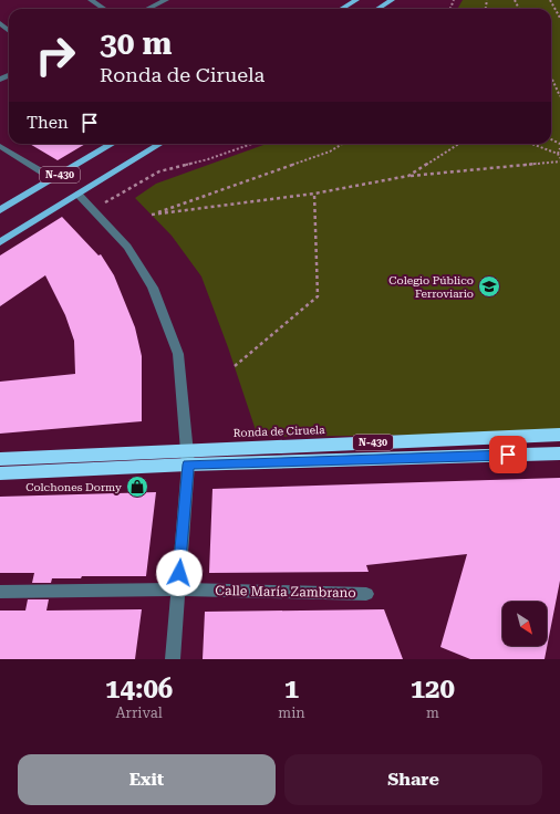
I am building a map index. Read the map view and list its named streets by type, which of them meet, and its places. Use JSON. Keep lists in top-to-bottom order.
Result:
{
  "streets": {
    "highway": ["N-430", "Ronda de Ciruela"],
    "street": ["Calle María Zambrano"]
  },
  "places": {
    "school or university": ["Colegio Público Ferroviario"],
    "shop": ["Colchones Dormy"]
  },
  "north": "bottom right",
  "page": {
    "turn": ["30 m", "Ronda de Ciruela"],
    "then": "Then",
    "eta": [
      "14:06",
      "Arrival",
      "1",
      "min",
      "120",
      "m"
    ],
    "buttons": ["Exit", "Share"]
  }
}
